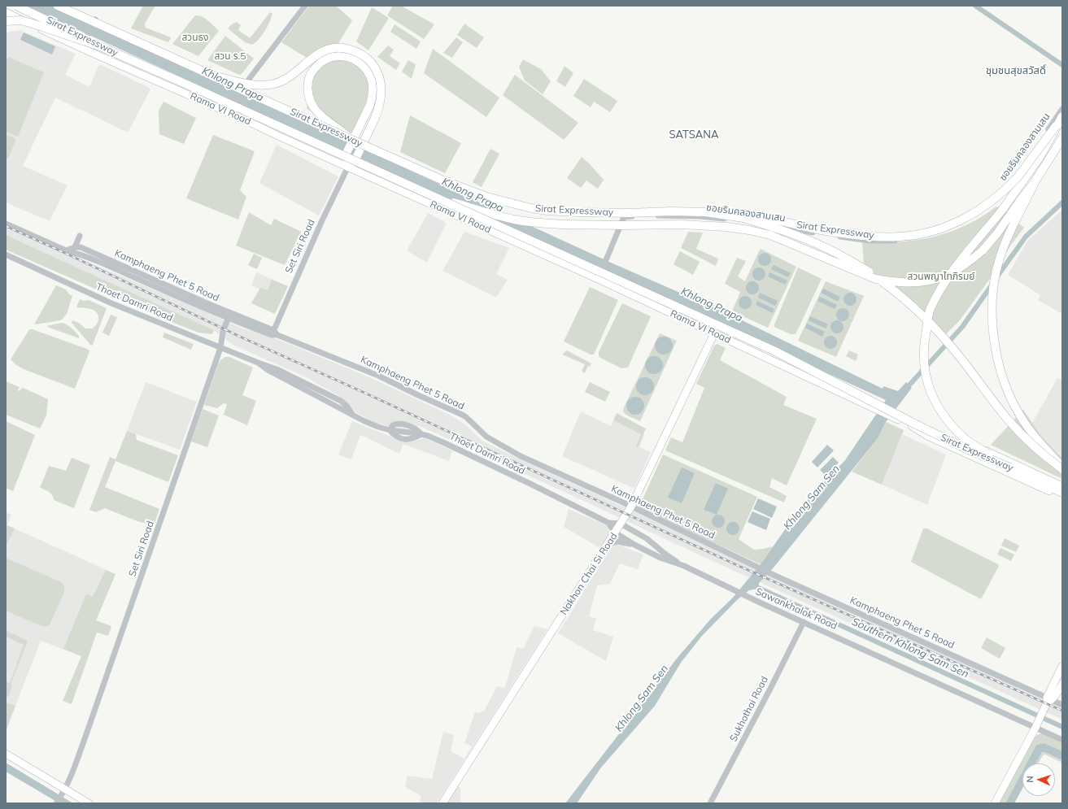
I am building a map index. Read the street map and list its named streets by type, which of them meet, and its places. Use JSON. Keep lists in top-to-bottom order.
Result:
{
  "streets": {
    "highway": ["Sirat Expressway"],
    "main road": ["Rama VI Road", "Nakhon Chai Si Road"],
    "street": [
      "ซอยริมคลองสามเสน",
      "Set Siri Road",
      "Kamphaeng Phet 5 Road",
      "Thoet Damri Road",
      "Sawankhalok Road",
      "Sukhothai Road"
    ]
  },
  "crossings": [
    ["Rama VI Road", "ซอยริมคลองสามเสน"],
    ["Rama VI Road", "Set Siri Road"],
    ["Rama VI Road", "Nakhon Chai Si Road"],
    ["Set Siri Road", "Kamphaeng Phet 5 Road"],
    ["Set Siri Road", "Thoet Damri Road"],
    ["Kamphaeng Phet 5 Road", "Nakhon Chai Si Road"],
    ["Thoet Damri Road", "Nakhon Chai Si Road"],
    ["Thoet Damri Road", "Sawankhalok Road"],
    ["Nakhon Chai Si Road", "Sawankhalok Road"],
    ["Sawankhalok Road", "Sukhothai Road"]
  ],
  "districts": ["ชุมชนสุขสวัสดิ์", "SATSANA"],
  "water": ["Khlong Prapa", "Khlong Sam Sen", "Southern Khlong Sam Sen"],
  "parks": ["สวนธง", "สวน ร.5", "สวนพญาไทภิรมย์"],
  "north": "left"
}
